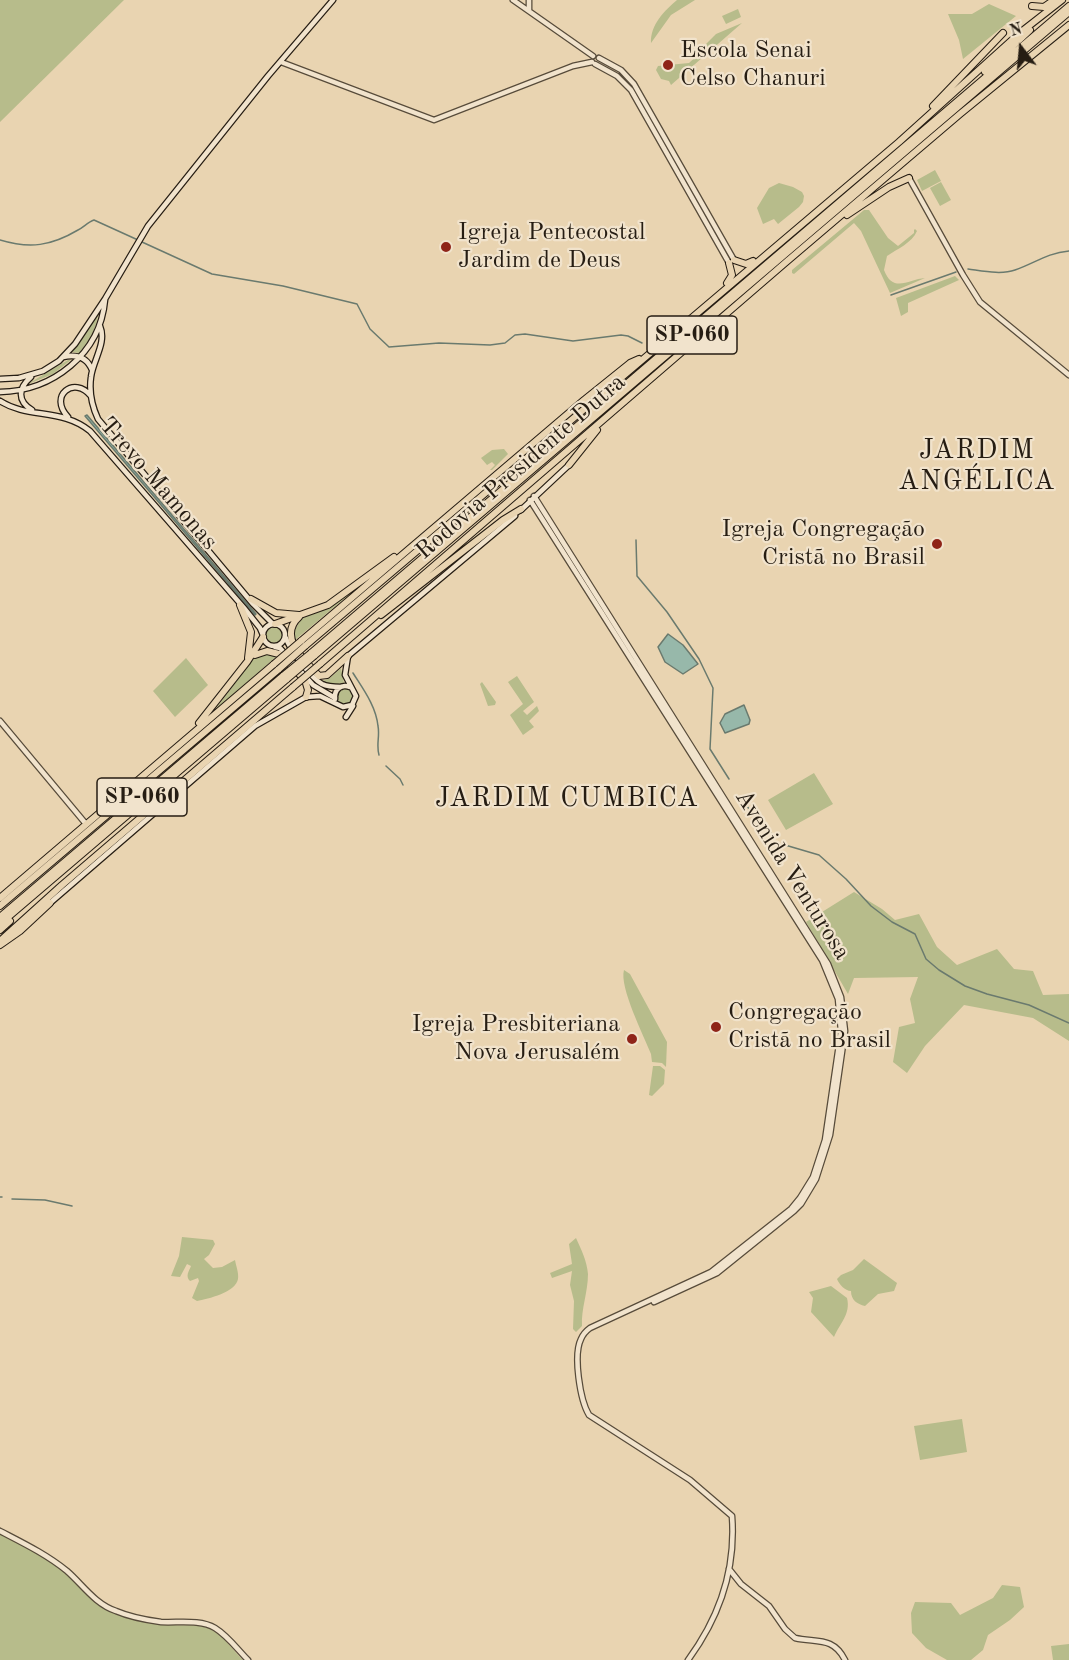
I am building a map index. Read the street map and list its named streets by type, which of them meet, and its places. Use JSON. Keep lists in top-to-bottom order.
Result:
{
  "streets": {
    "highway": ["SP-060", "Rodovia Presidente Dutra"],
    "street": ["Trevo Mamonas", "Avenida Venturosa"]
  },
  "districts": ["JARDIM ANGÉLICA", "JARDIM CUMBICA"],
  "places": [
    "Escola Senai Celso Chanuri",
    "Igreja Pentecostal Jardim de Deus",
    "Igreja Congregação Cristã no Brasil",
    "Congregação Cristã no Brasil",
    "Igreja Presbiteriana Nova Jerusalém"
  ],
  "north": "top"
}
